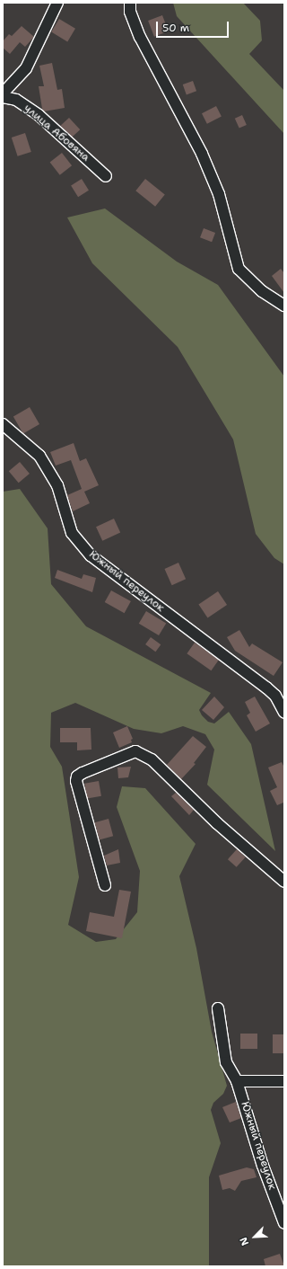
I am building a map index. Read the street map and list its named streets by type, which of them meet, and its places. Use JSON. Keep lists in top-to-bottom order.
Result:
{
  "streets": {
    "street": ["улица Абовяна", "Южный переулок"]
  },
  "scale_bar": "50 m",
  "north": "bottom left"
}
